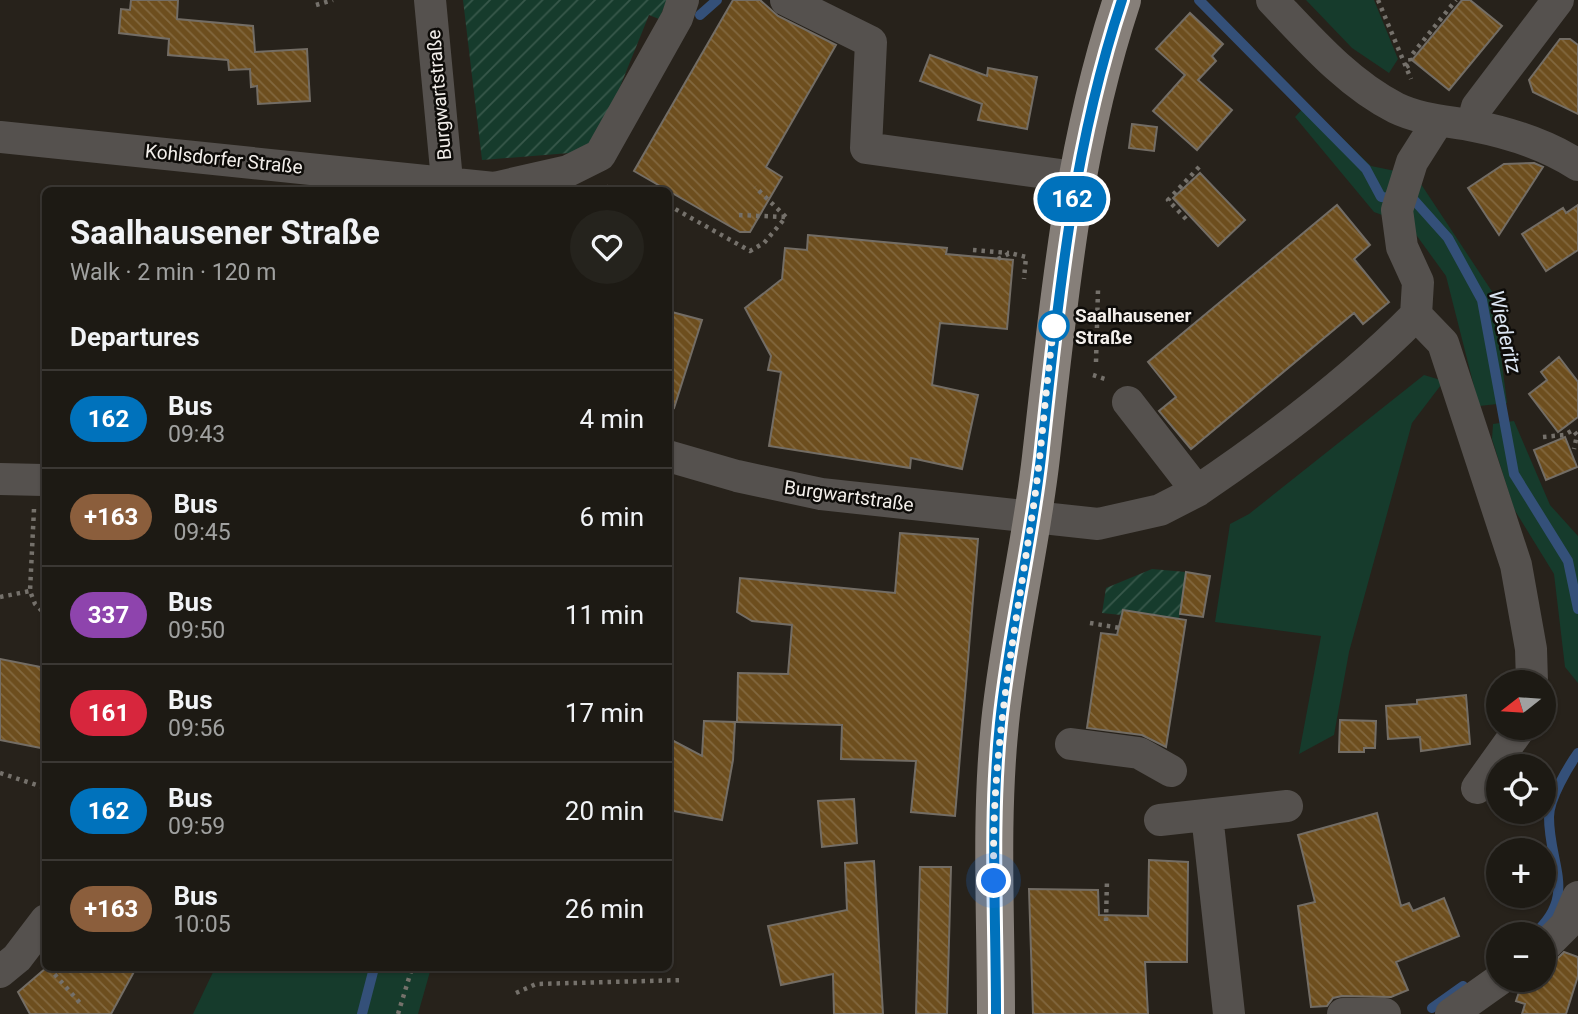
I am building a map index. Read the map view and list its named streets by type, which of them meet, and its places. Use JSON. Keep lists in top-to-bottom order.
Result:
{
  "streets": {
    "street": ["Burgwartstraße", "Kohlsdorfer Straße"]
  },
  "water": ["Wiederitz"],
  "places": ["Saalhausener Straße"],
  "lines": ["bus line 162"],
  "north": "left",
  "page": {
    "on_map": "162",
    "heading": [
      ["Saalhausener Straße", "Walk · 2 min · 120 m"],
      "Departures"
    ],
    "list": [
      {
        "mark": "162",
        "name": "Bus",
        "note": "09:43",
        "value": "4 min"
      },
      {
        "mark": "+163",
        "name": "Bus",
        "note": "09:45",
        "value": "6 min"
      },
      {
        "mark": "337",
        "name": "Bus",
        "note": "09:50",
        "value": "11 min"
      },
      {
        "mark": "161",
        "name": "Bus",
        "note": "09:56",
        "value": "17 min"
      },
      {
        "mark": "162",
        "name": "Bus",
        "note": "09:59",
        "value": "20 min"
      },
      {
        "mark": "+163",
        "name": "Bus",
        "note": "10:05",
        "value": "26 min"
      }
    ],
    "map_buttons": ["+", "−"]
  }
}
